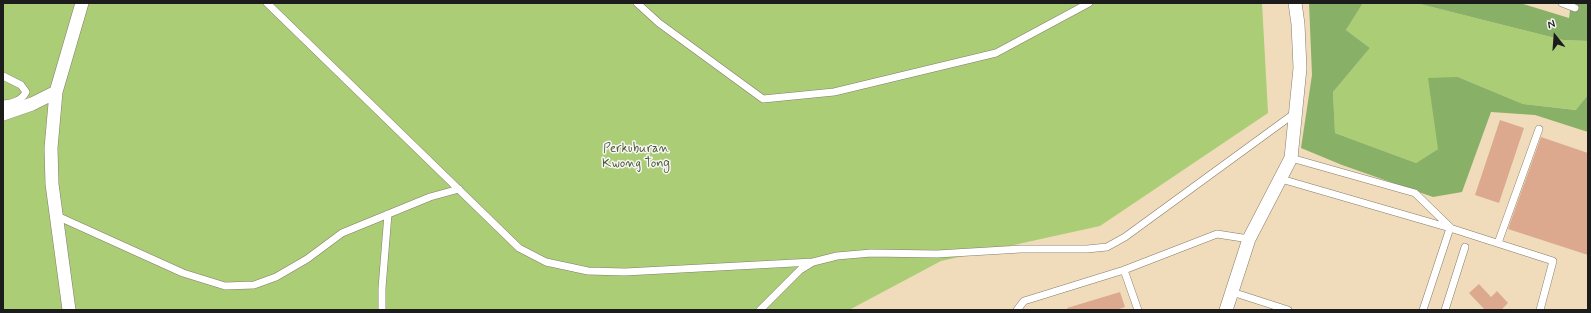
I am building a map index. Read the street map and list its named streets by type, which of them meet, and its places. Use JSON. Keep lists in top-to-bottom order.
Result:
{
  "parks": ["Perkuburan Kwong Tong"],
  "north": "top"
}
